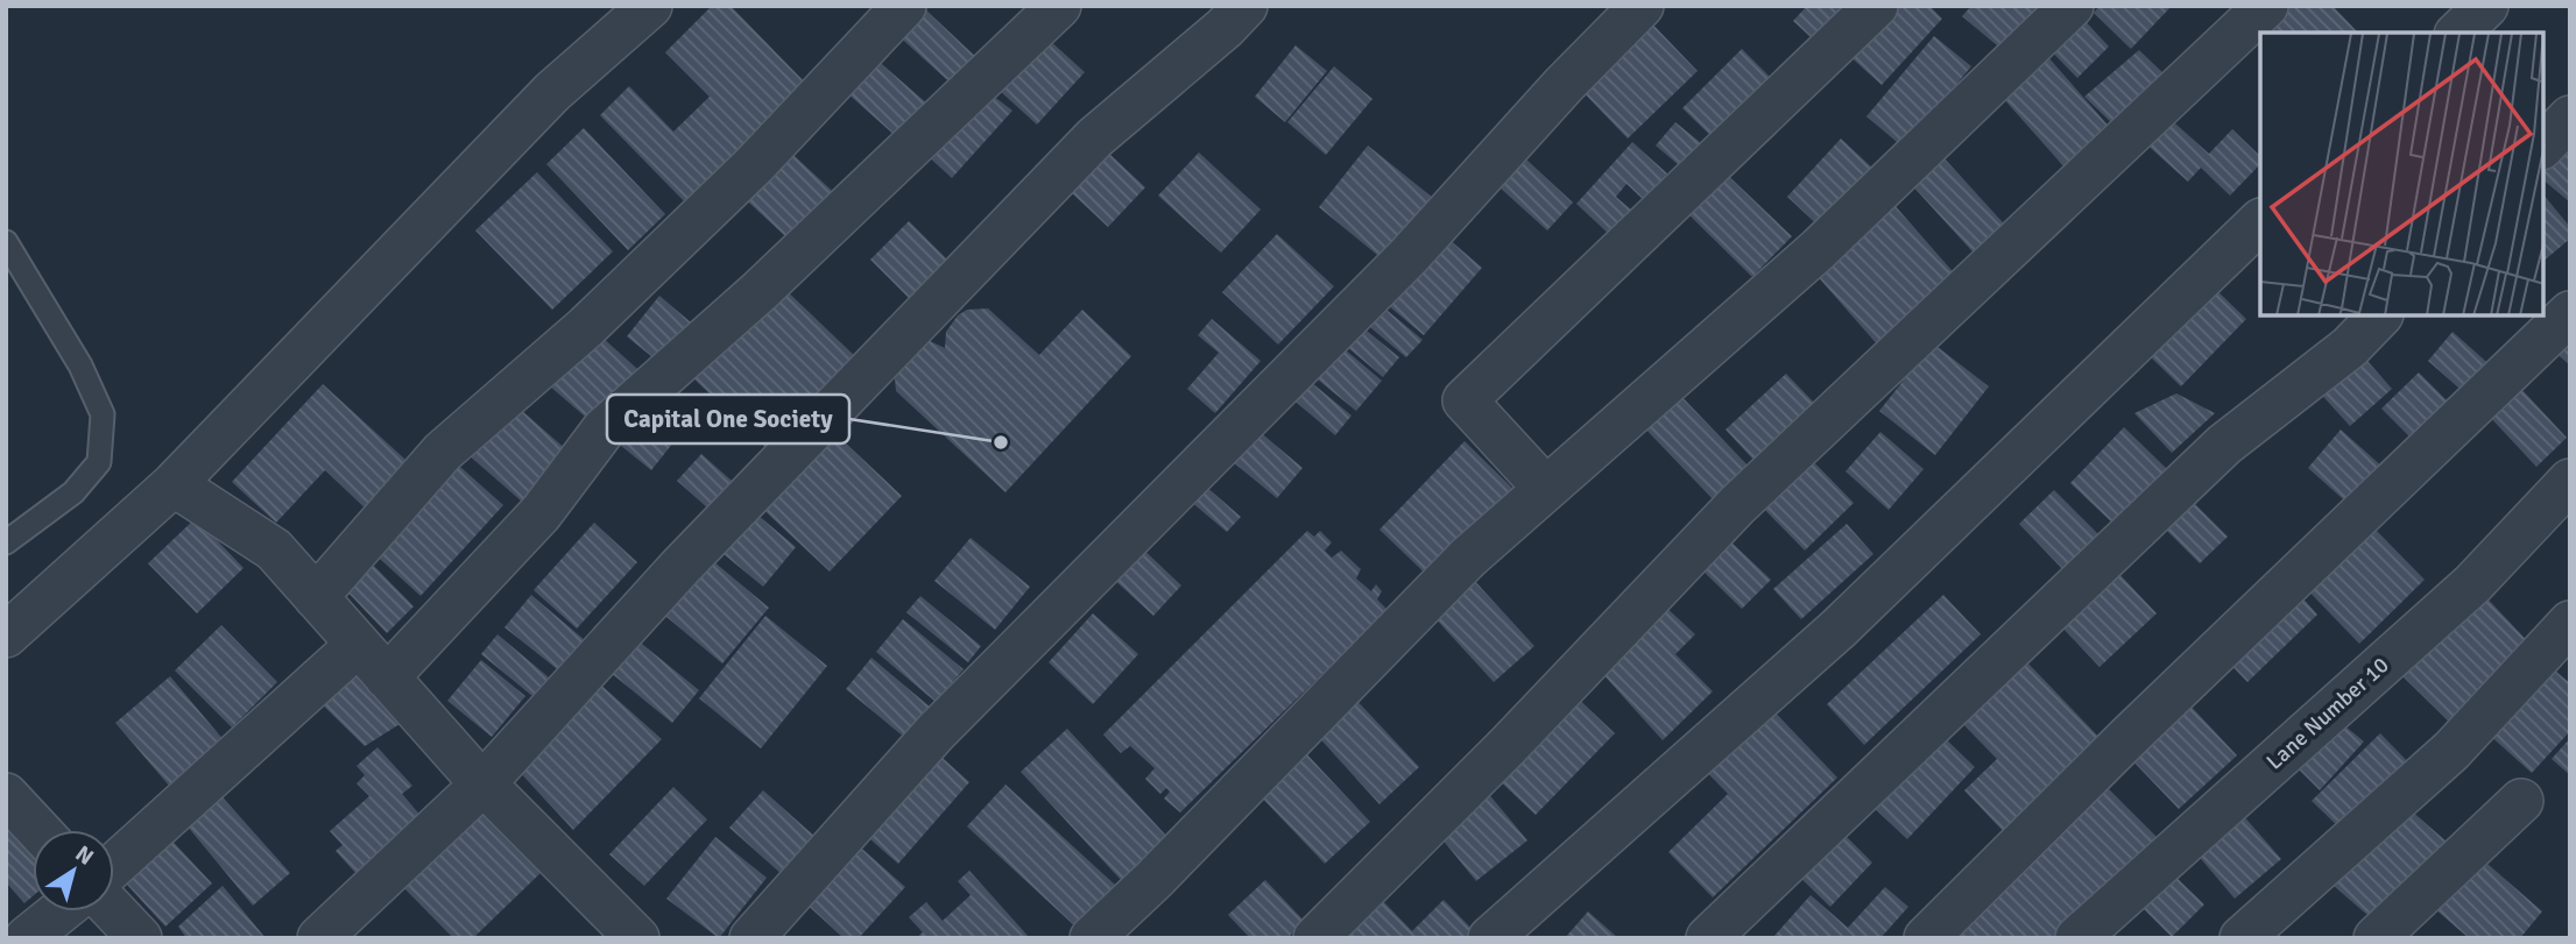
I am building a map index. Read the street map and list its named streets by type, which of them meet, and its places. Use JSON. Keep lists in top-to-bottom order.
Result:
{
  "streets": {
    "street": ["Lane Number 10"]
  },
  "places": ["Capital One Society"],
  "north": "top right"
}
